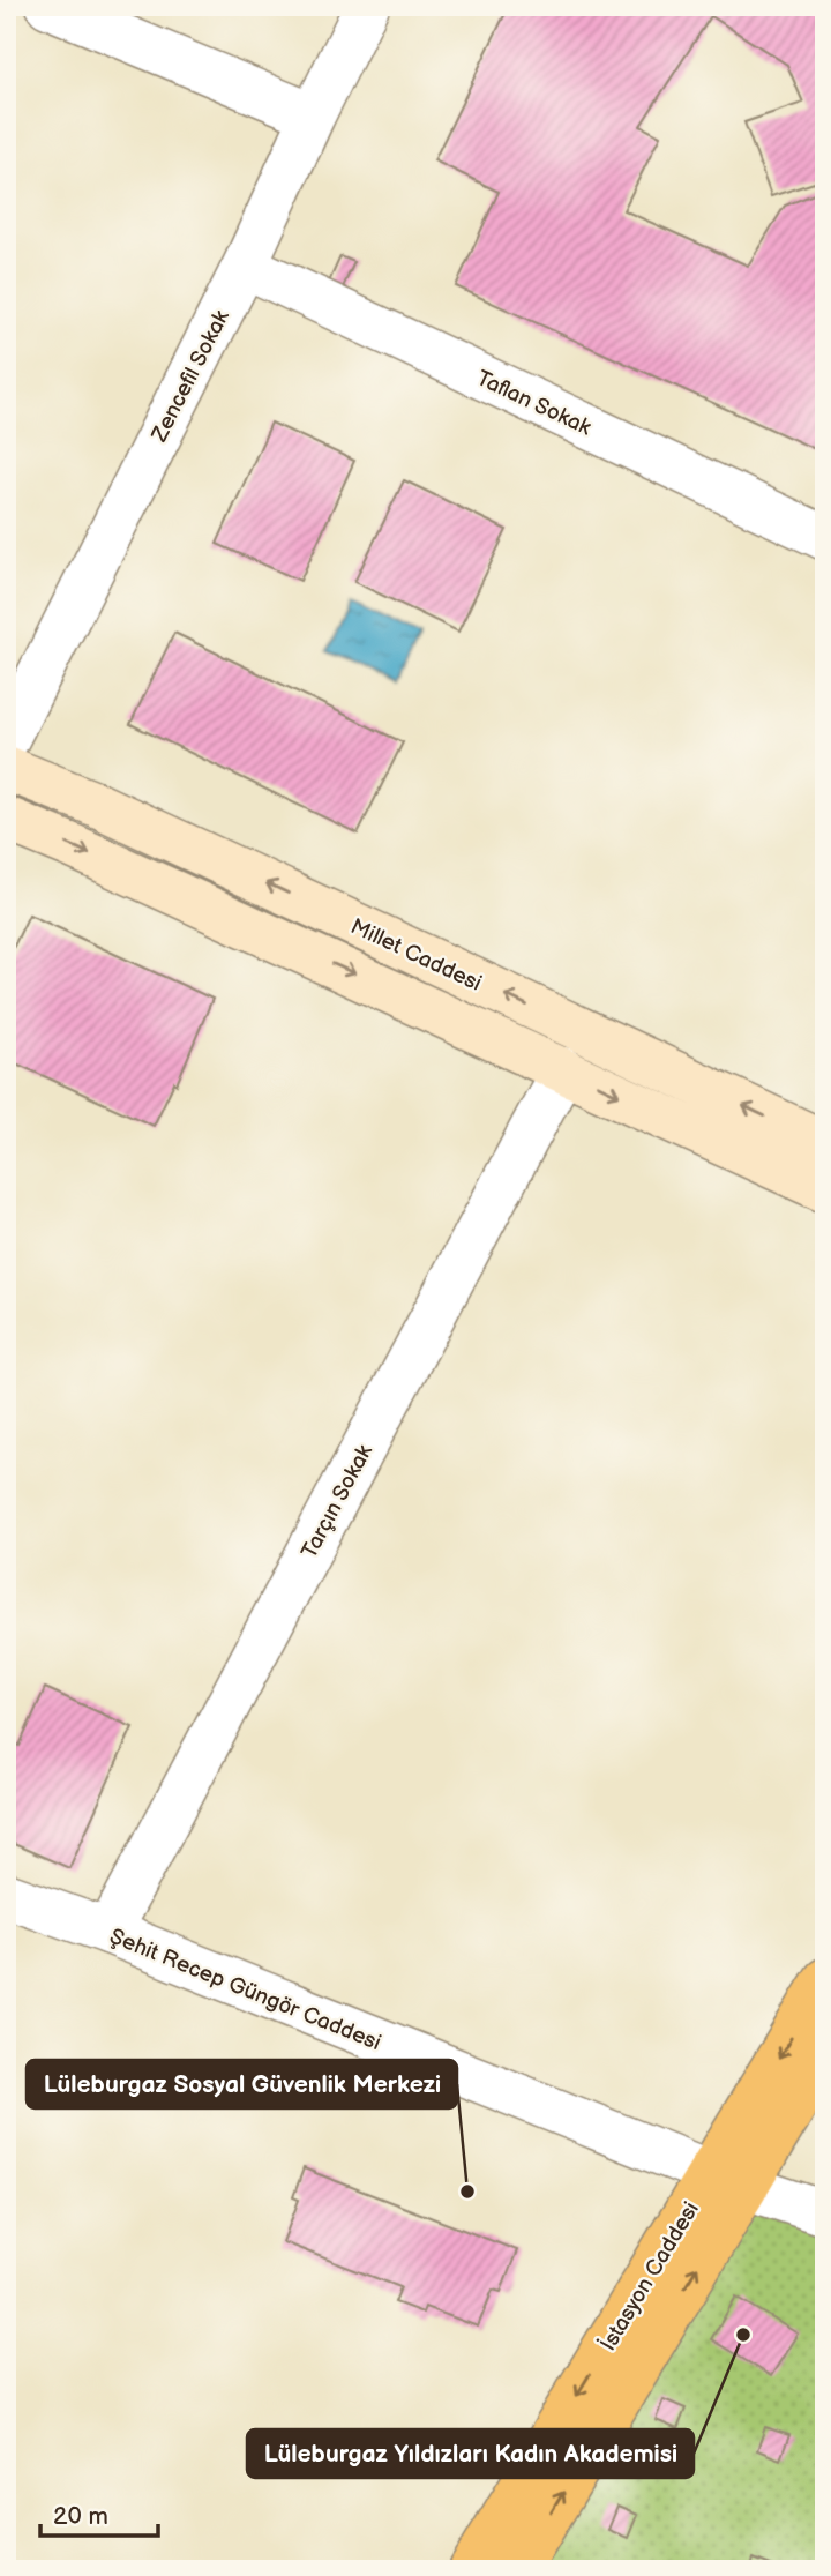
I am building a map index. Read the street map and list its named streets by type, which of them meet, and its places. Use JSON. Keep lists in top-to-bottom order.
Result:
{
  "streets": {
    "main road": ["Millet Caddesi", "İstasyon Caddesi"],
    "street": [
      "Zencefil Sokak",
      "Taflan Sokak",
      "Tarçın Sokak",
      "Şehit Recep Güngör Caddesi"
    ]
  },
  "crossings": [
    ["Zencefil Sokak", "Taflan Sokak"],
    ["Millet Caddesi", "Tarçın Sokak"],
    ["Tarçın Sokak", "Şehit Recep Güngör Caddesi"],
    ["Şehit Recep Güngör Caddesi", "İstasyon Caddesi"]
  ],
  "places": ["Lüleburgaz Sosyal Güvenlik Merkezi", "Lüleburgaz Yıldızları Kadın Akademisi"],
  "scale_bar": "20 m"
}
